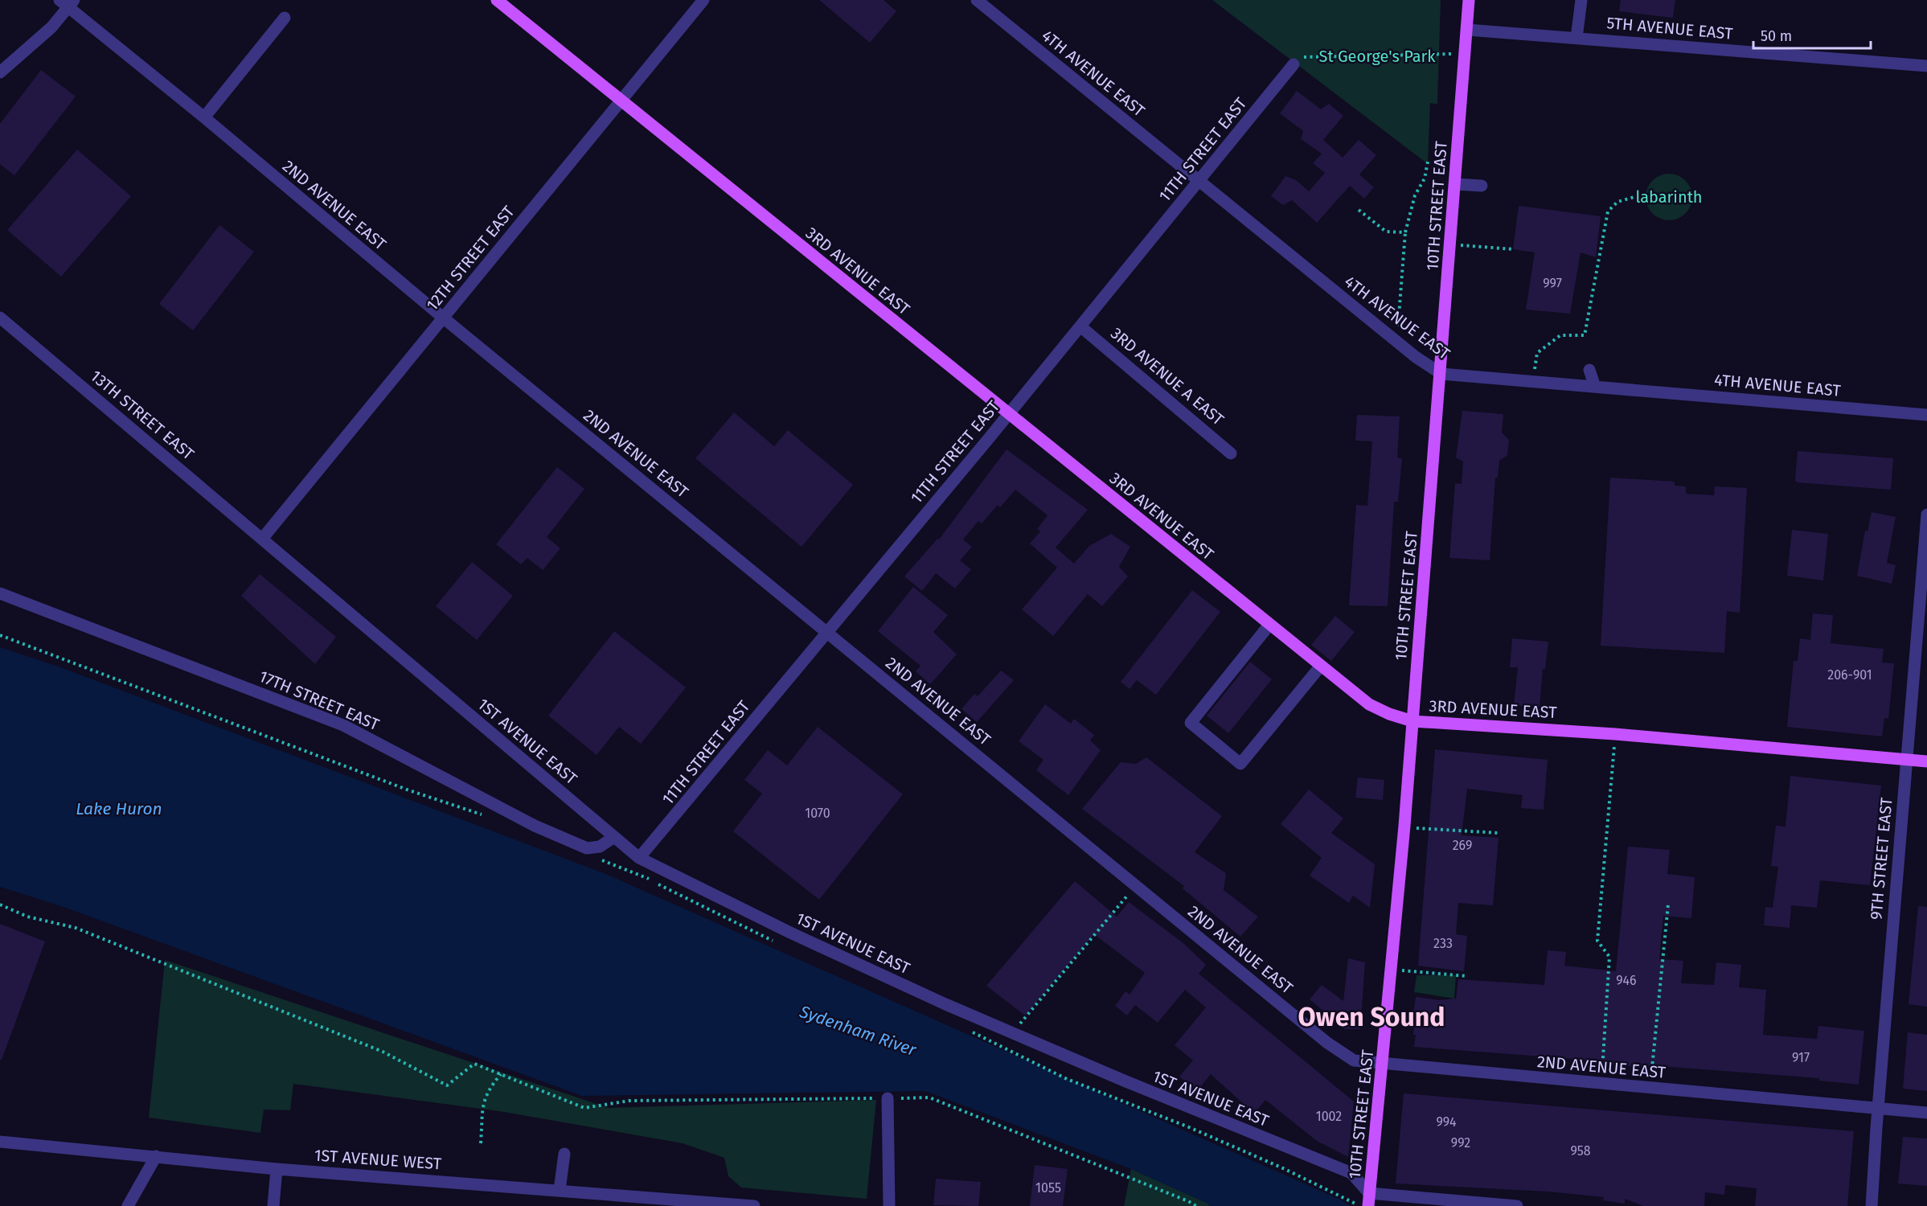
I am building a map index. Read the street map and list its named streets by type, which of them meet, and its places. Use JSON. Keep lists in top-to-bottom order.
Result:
{
  "streets": {
    "main road": ["10TH STREET EAST", "3RD AVENUE EAST"],
    "street": [
      "5TH AVENUE EAST",
      "4TH AVENUE EAST",
      "11TH STREET EAST",
      "2ND AVENUE EAST",
      "12TH STREET EAST",
      "3RD AVENUE A EAST",
      "13TH STREET EAST",
      "17TH STREET EAST",
      "1ST AVENUE EAST",
      "9TH STREET EAST",
      "1ST AVENUE WEST"
    ]
  },
  "crossings": [
    ["5TH AVENUE EAST", "10TH STREET EAST"],
    ["4TH AVENUE EAST", "11TH STREET EAST"],
    ["4TH AVENUE EAST", "10TH STREET EAST"],
    ["11TH STREET EAST", "2ND AVENUE EAST"],
    ["11TH STREET EAST", "3RD AVENUE EAST"],
    ["11TH STREET EAST", "3RD AVENUE A EAST"],
    ["11TH STREET EAST", "1ST AVENUE EAST"],
    ["2ND AVENUE EAST", "10TH STREET EAST"],
    ["2ND AVENUE EAST", "12TH STREET EAST"],
    ["2ND AVENUE EAST", "9TH STREET EAST"],
    ["10TH STREET EAST", "3RD AVENUE EAST"],
    ["10TH STREET EAST", "1ST AVENUE EAST"],
    ["12TH STREET EAST", "3RD AVENUE EAST"],
    ["12TH STREET EAST", "13TH STREET EAST"],
    ["12TH STREET EAST", "1ST AVENUE EAST"],
    ["3RD AVENUE EAST", "9TH STREET EAST"],
    ["13TH STREET EAST", "1ST AVENUE EAST"],
    ["17TH STREET EAST", "1ST AVENUE EAST"]
  ],
  "districts": ["Owen Sound"],
  "water": ["Lake Huron", "Sydenham River"],
  "parks": ["St George's Park", "labarinth"],
  "house_numbers": [
    "997",
    "206-901",
    "1070",
    "269",
    "233",
    "946",
    "917",
    "1002",
    "994",
    "992",
    "958",
    "1055"
  ],
  "scale_bar": "50 m"
}
